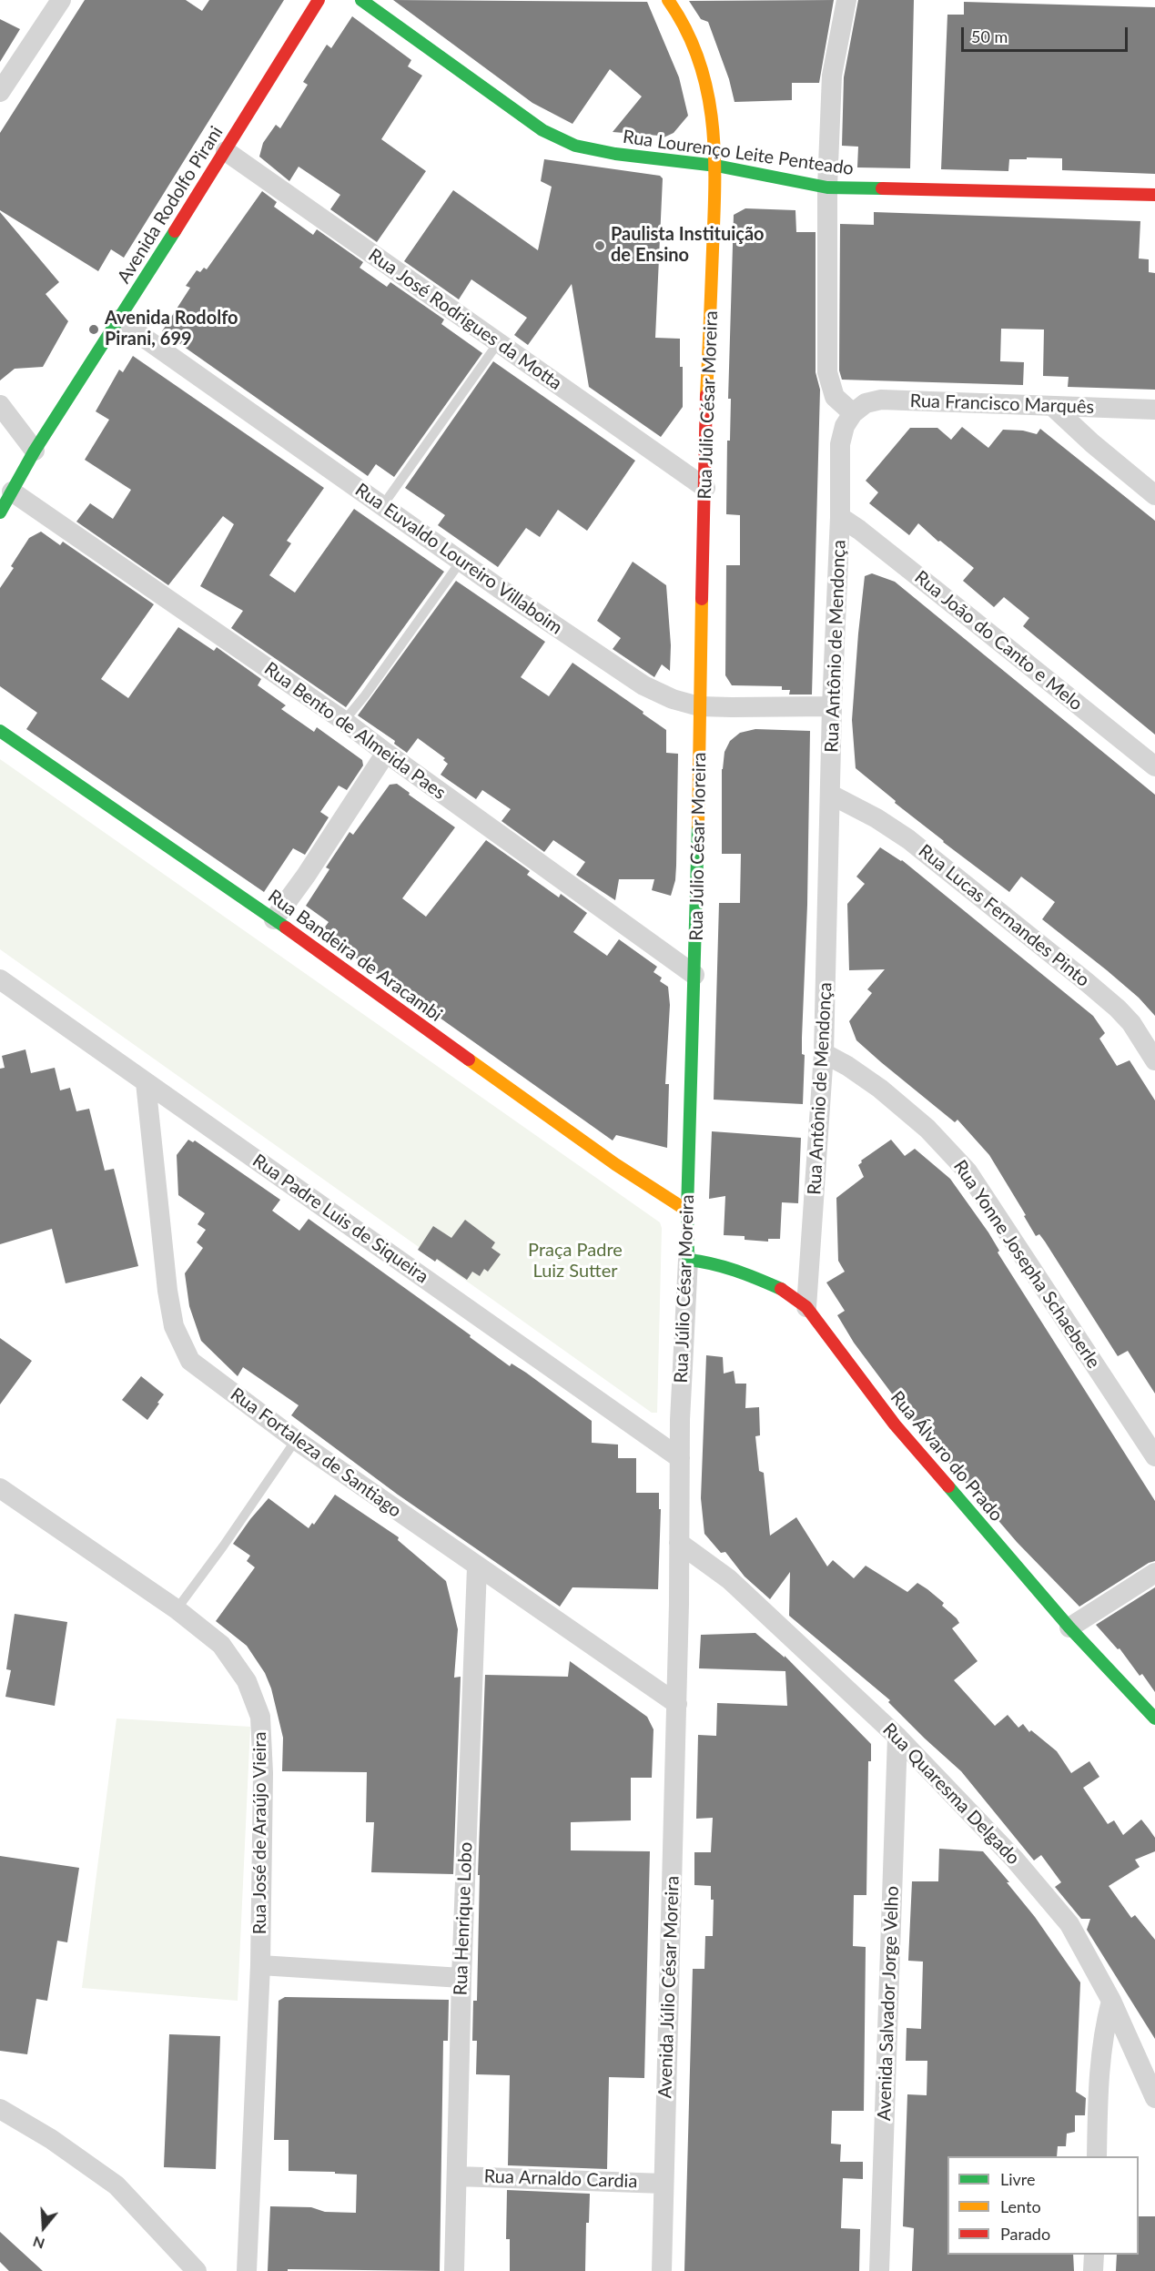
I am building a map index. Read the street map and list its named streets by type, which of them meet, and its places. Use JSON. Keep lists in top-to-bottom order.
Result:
{
  "streets": {
    "street": [
      "Rua Lourenço Leite Penteado",
      "Avenida Rodolfo Pirani",
      "Rua José Rodrigues da Motta",
      "Rua Francisco Marquês",
      "Rua Júlio César Moreira",
      "Rua Euvaldo Loureiro Villaboim",
      "Rua João do Canto e Melo",
      "Rua Antônio de Mendonça",
      "Rua Bento de Almeida Paes",
      "Rua Lucas Fernandes Pinto",
      "Rua Bandeira de Aracambi",
      "Rua Padre Luis de Siqueira",
      "Rua Yonne Josepha Schaeberle",
      "Rua Fortaleza de Santiago",
      "Rua Álvaro do Prado",
      "Rua Quaresma Delgado",
      "Rua José de Araújo Vieira",
      "Rua Henrique Lobo",
      "Avenida Júlio César Moreira",
      "Avenida Salvador Jorge Velho",
      "Rua Arnaldo Cardia"
    ]
  },
  "crossings": [
    ["Rua Lourenço Leite Penteado", "Rua Júlio César Moreira"],
    ["Avenida Rodolfo Pirani", "Rua José Rodrigues da Motta"],
    ["Avenida Rodolfo Pirani", "Rua Euvaldo Loureiro Villaboim"],
    ["Avenida Rodolfo Pirani", "Rua Bento de Almeida Paes"],
    ["Rua José Rodrigues da Motta", "Rua Júlio César Moreira"],
    ["Rua Francisco Marquês", "Rua Antônio de Mendonça"],
    ["Rua Júlio César Moreira", "Rua Euvaldo Loureiro Villaboim"],
    ["Rua Júlio César Moreira", "Rua Bento de Almeida Paes"],
    ["Rua Júlio César Moreira", "Rua Bandeira de Aracambi"],
    ["Rua Júlio César Moreira", "Rua Padre Luis de Siqueira"],
    ["Rua Júlio César Moreira", "Rua Fortaleza de Santiago"],
    ["Rua Júlio César Moreira", "Rua Álvaro do Prado"],
    ["Rua Júlio César Moreira", "Rua Quaresma Delgado"],
    ["Rua Júlio César Moreira", "Avenida Júlio César Moreira"],
    ["Rua Euvaldo Loureiro Villaboim", "Rua Antônio de Mendonça"],
    ["Rua João do Canto e Melo", "Rua Antônio de Mendonça"],
    ["Rua Antônio de Mendonça", "Rua Lucas Fernandes Pinto"],
    ["Rua Antônio de Mendonça", "Rua Yonne Josepha Schaeberle"],
    ["Rua Antônio de Mendonça", "Rua Álvaro do Prado"],
    ["Rua Padre Luis de Siqueira", "Rua Fortaleza de Santiago"],
    ["Rua Fortaleza de Santiago", "Rua Henrique Lobo"],
    ["Rua Fortaleza de Santiago", "Avenida Júlio César Moreira"],
    ["Rua Quaresma Delgado", "Avenida Salvador Jorge Velho"],
    ["Rua Henrique Lobo", "Rua Arnaldo Cardia"],
    ["Avenida Júlio César Moreira", "Rua Arnaldo Cardia"]
  ],
  "parks": ["Praça Padre Luiz Sutter"],
  "places": ["Paulista Instituição de Ensino", "Avenida Rodolfo Pirani, 699"],
  "legend": ["Livre", "Lento", "Parado"],
  "scale_bar": "50 m",
  "north": "bottom"
}
